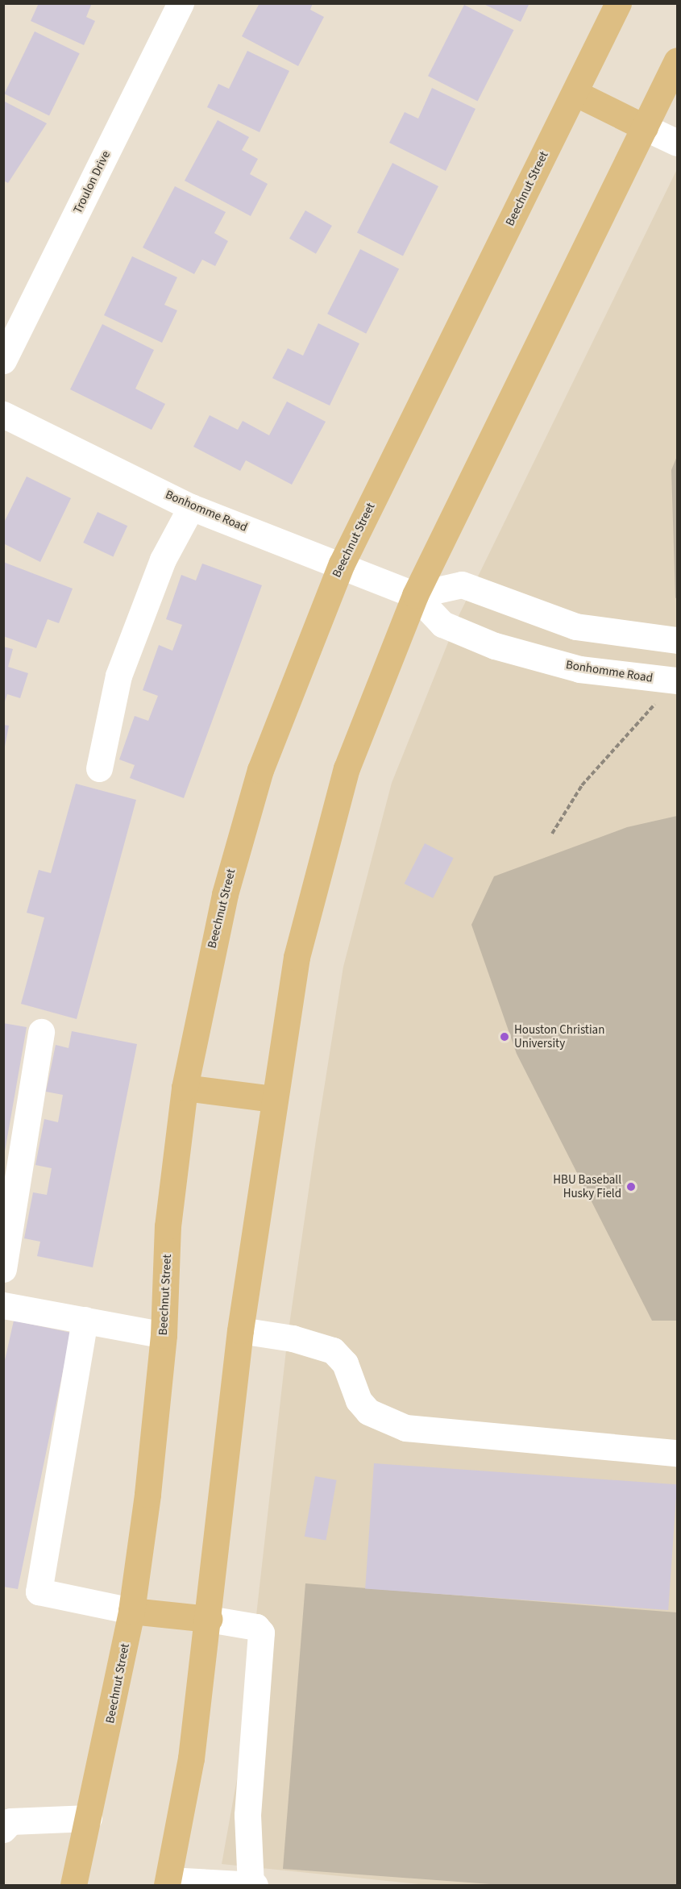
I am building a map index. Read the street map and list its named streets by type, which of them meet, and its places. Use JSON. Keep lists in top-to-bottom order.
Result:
{
  "streets": {
    "main road": ["Beechnut Street"],
    "street": ["Troulon Drive", "Bonhomme Road"]
  },
  "crossings": [
    ["Beechnut Street", "Bonhomme Road"]
  ],
  "places": ["Houston Christian University", "HBU Baseball Husky Field"]
}
